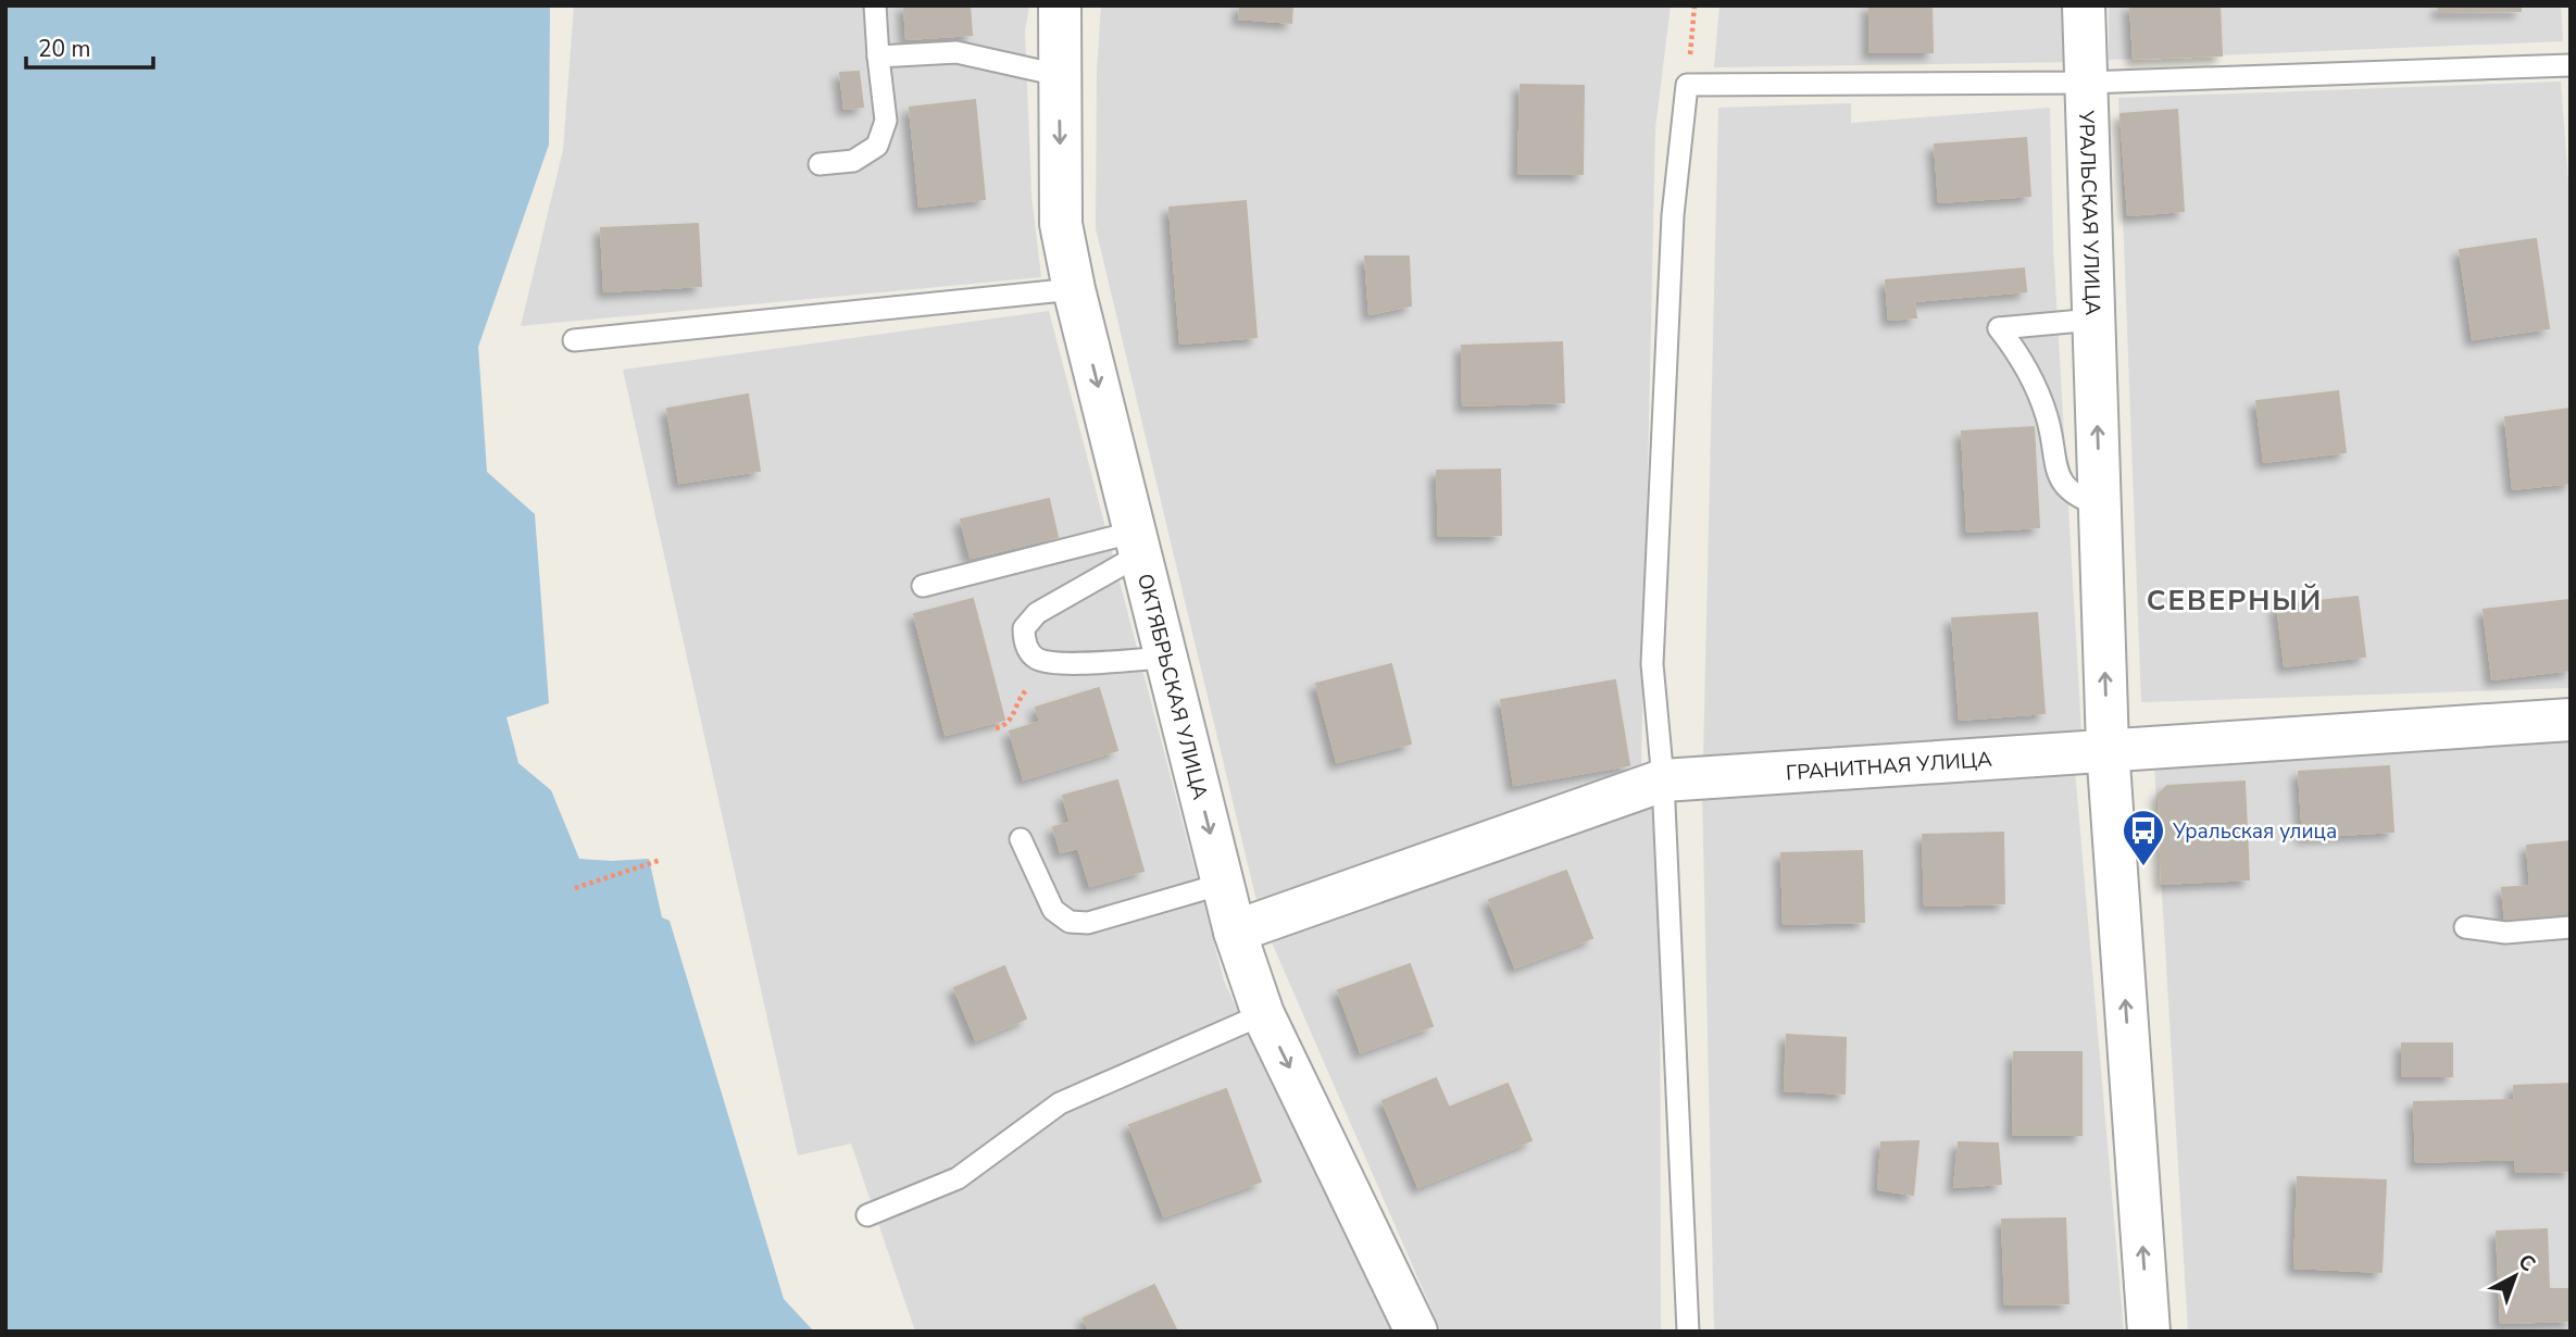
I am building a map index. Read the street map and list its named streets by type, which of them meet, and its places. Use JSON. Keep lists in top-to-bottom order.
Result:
{
  "streets": {
    "street": ["УРАЛЬСКАЯ УЛИЦА", "ОКТЯБРЬСКАЯ УЛИЦА", "ГРАНИТНАЯ УЛИЦА"]
  },
  "crossings": [
    ["УРАЛЬСКАЯ УЛИЦА", "ГРАНИТНАЯ УЛИЦА"],
    ["ОКТЯБРЬСКАЯ УЛИЦА", "ГРАНИТНАЯ УЛИЦА"]
  ],
  "one_way": ["УРАЛЬСКАЯ УЛИЦА", "ОКТЯБРЬСКАЯ УЛИЦА"],
  "districts": ["СЕВЕРНЫЙ"],
  "places": {
    "bus stop": ["Уральская улица"]
  },
  "scale_bar": "20 m",
  "north": "top right"
}
